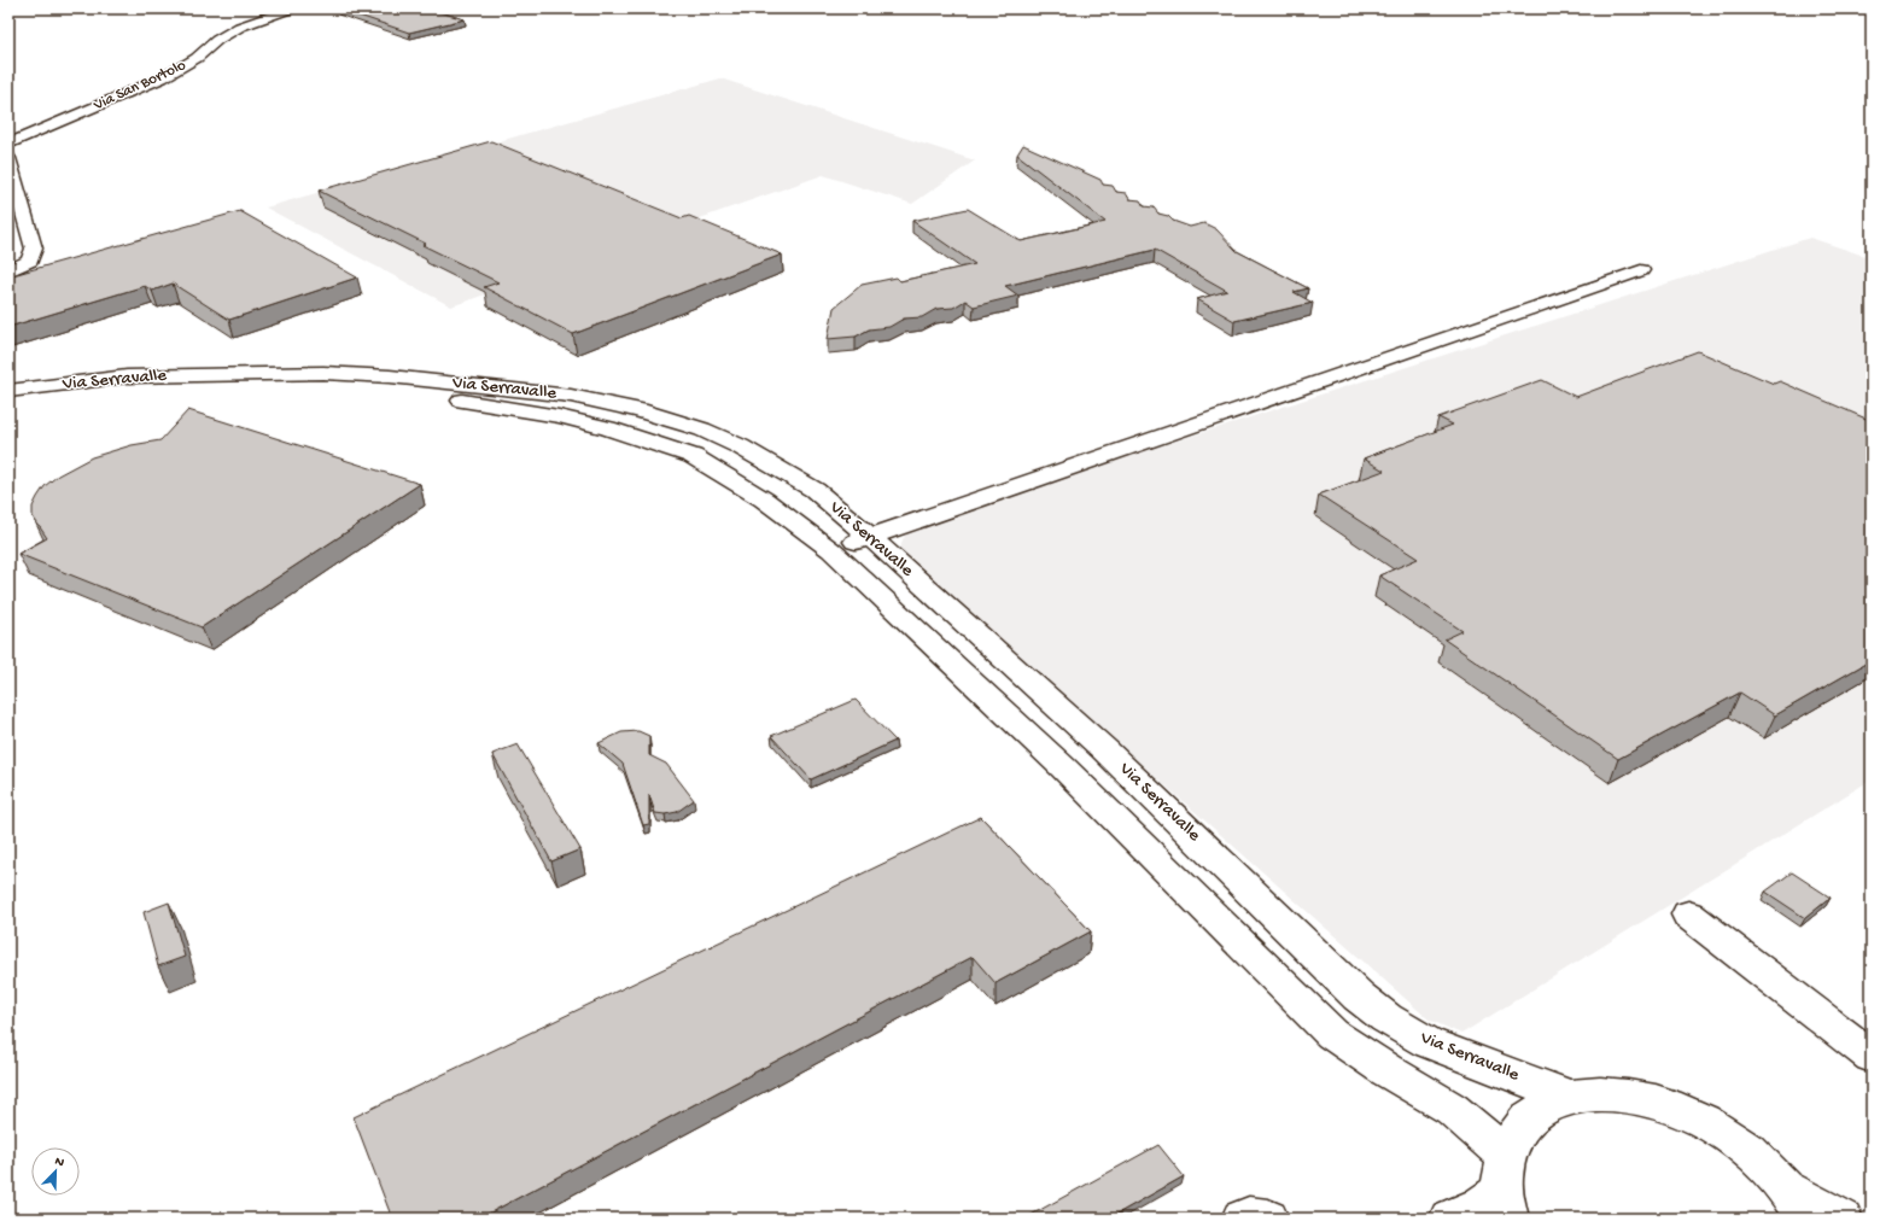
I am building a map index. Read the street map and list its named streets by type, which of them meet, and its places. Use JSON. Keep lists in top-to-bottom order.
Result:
{
  "streets": {
    "street": ["Via San Bortolo", "Via Serravalle"]
  },
  "north": "top right"
}
